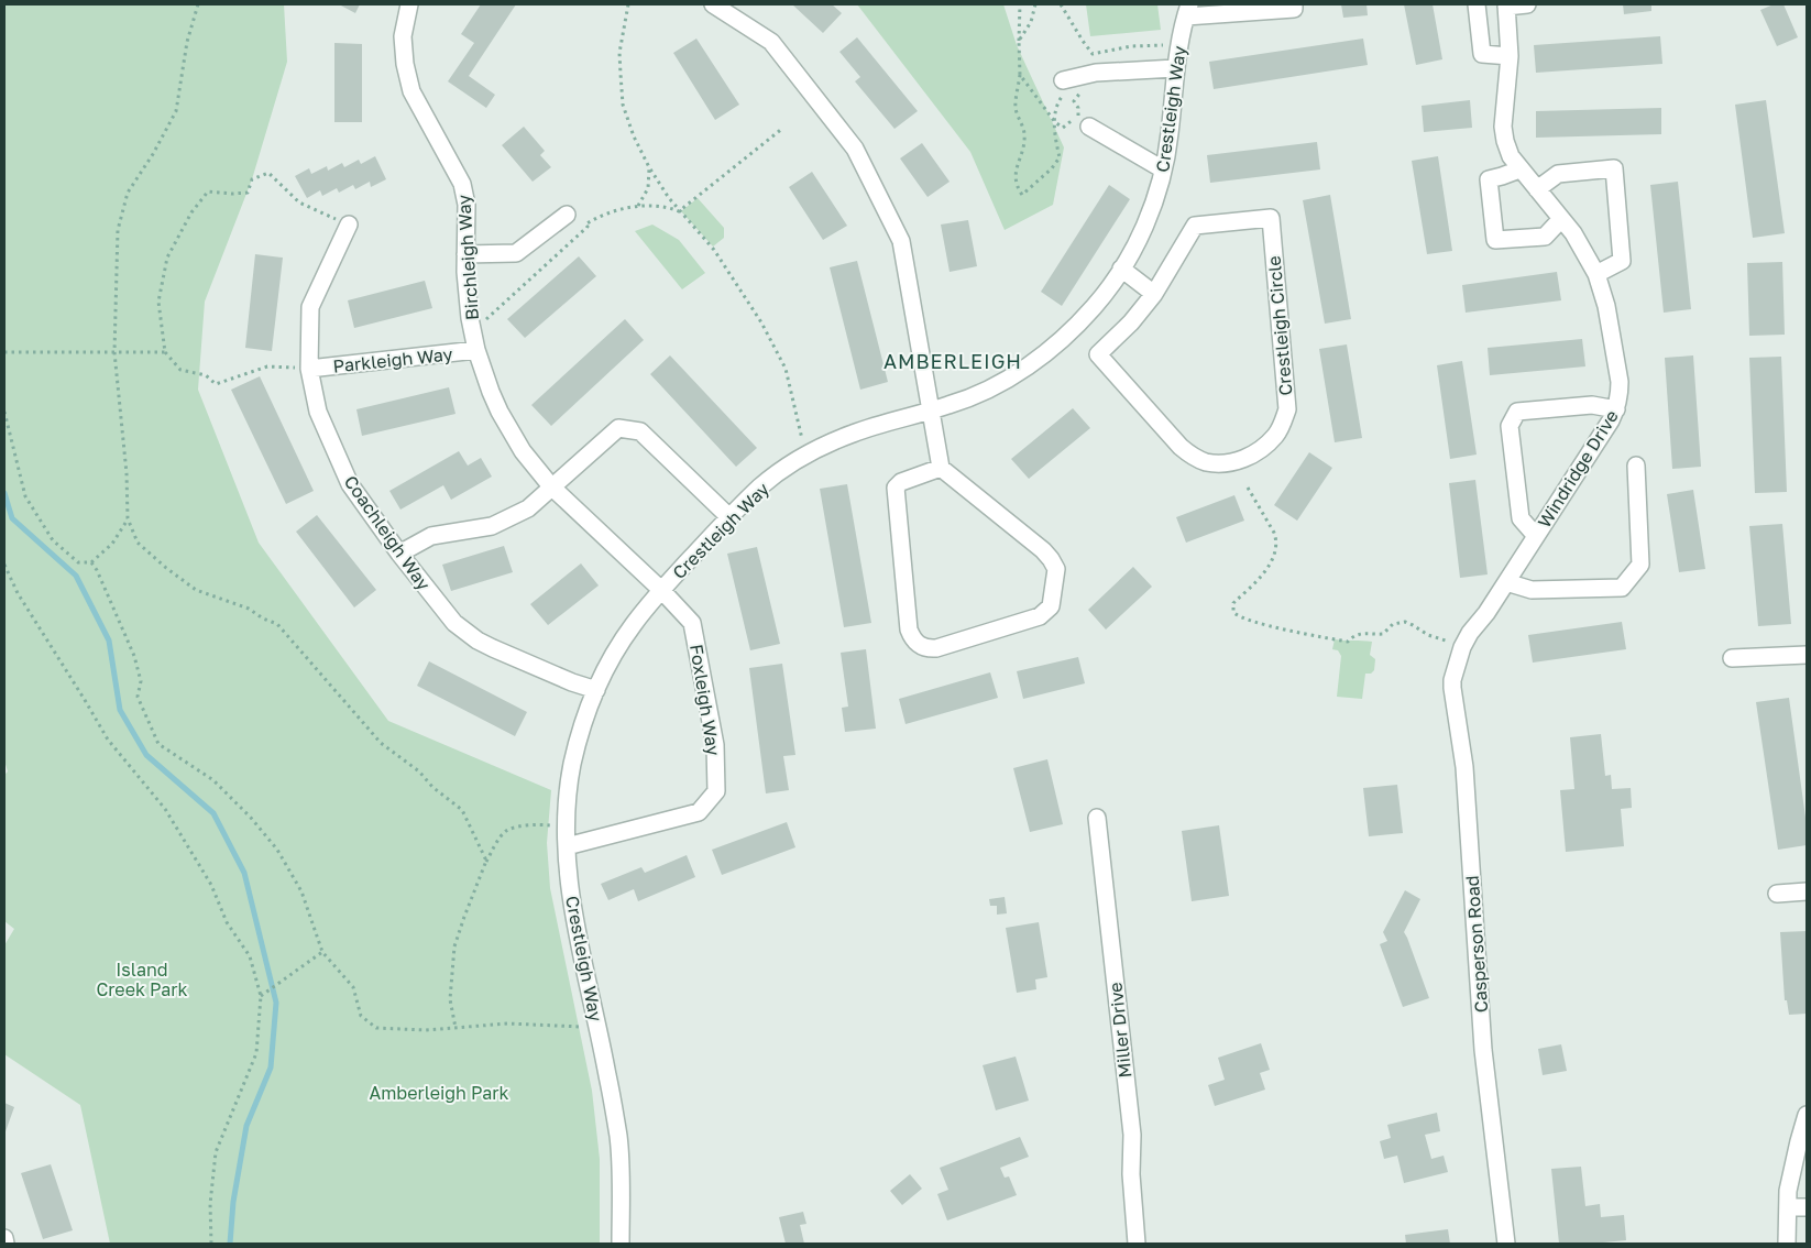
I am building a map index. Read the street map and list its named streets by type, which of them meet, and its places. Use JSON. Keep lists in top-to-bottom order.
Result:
{
  "streets": {
    "street": [
      "Crestleigh Way",
      "Birchleigh Way",
      "Crestleigh Circle",
      "Parkleigh Way",
      "Windridge Drive",
      "Coachleigh Way",
      "Foxleigh Way",
      "Casperson Road",
      "Miller Drive"
    ]
  },
  "crossings": [
    ["Crestleigh Way", "Birchleigh Way"],
    ["Crestleigh Way", "Coachleigh Way"],
    ["Crestleigh Way", "Foxleigh Way"],
    ["Birchleigh Way", "Parkleigh Way"],
    ["Birchleigh Way", "Foxleigh Way"],
    ["Parkleigh Way", "Coachleigh Way"],
    ["Windridge Drive", "Casperson Road"]
  ],
  "districts": ["AMBERLEIGH"],
  "parks": ["Island Creek Park", "Amberleigh Park"]
}
